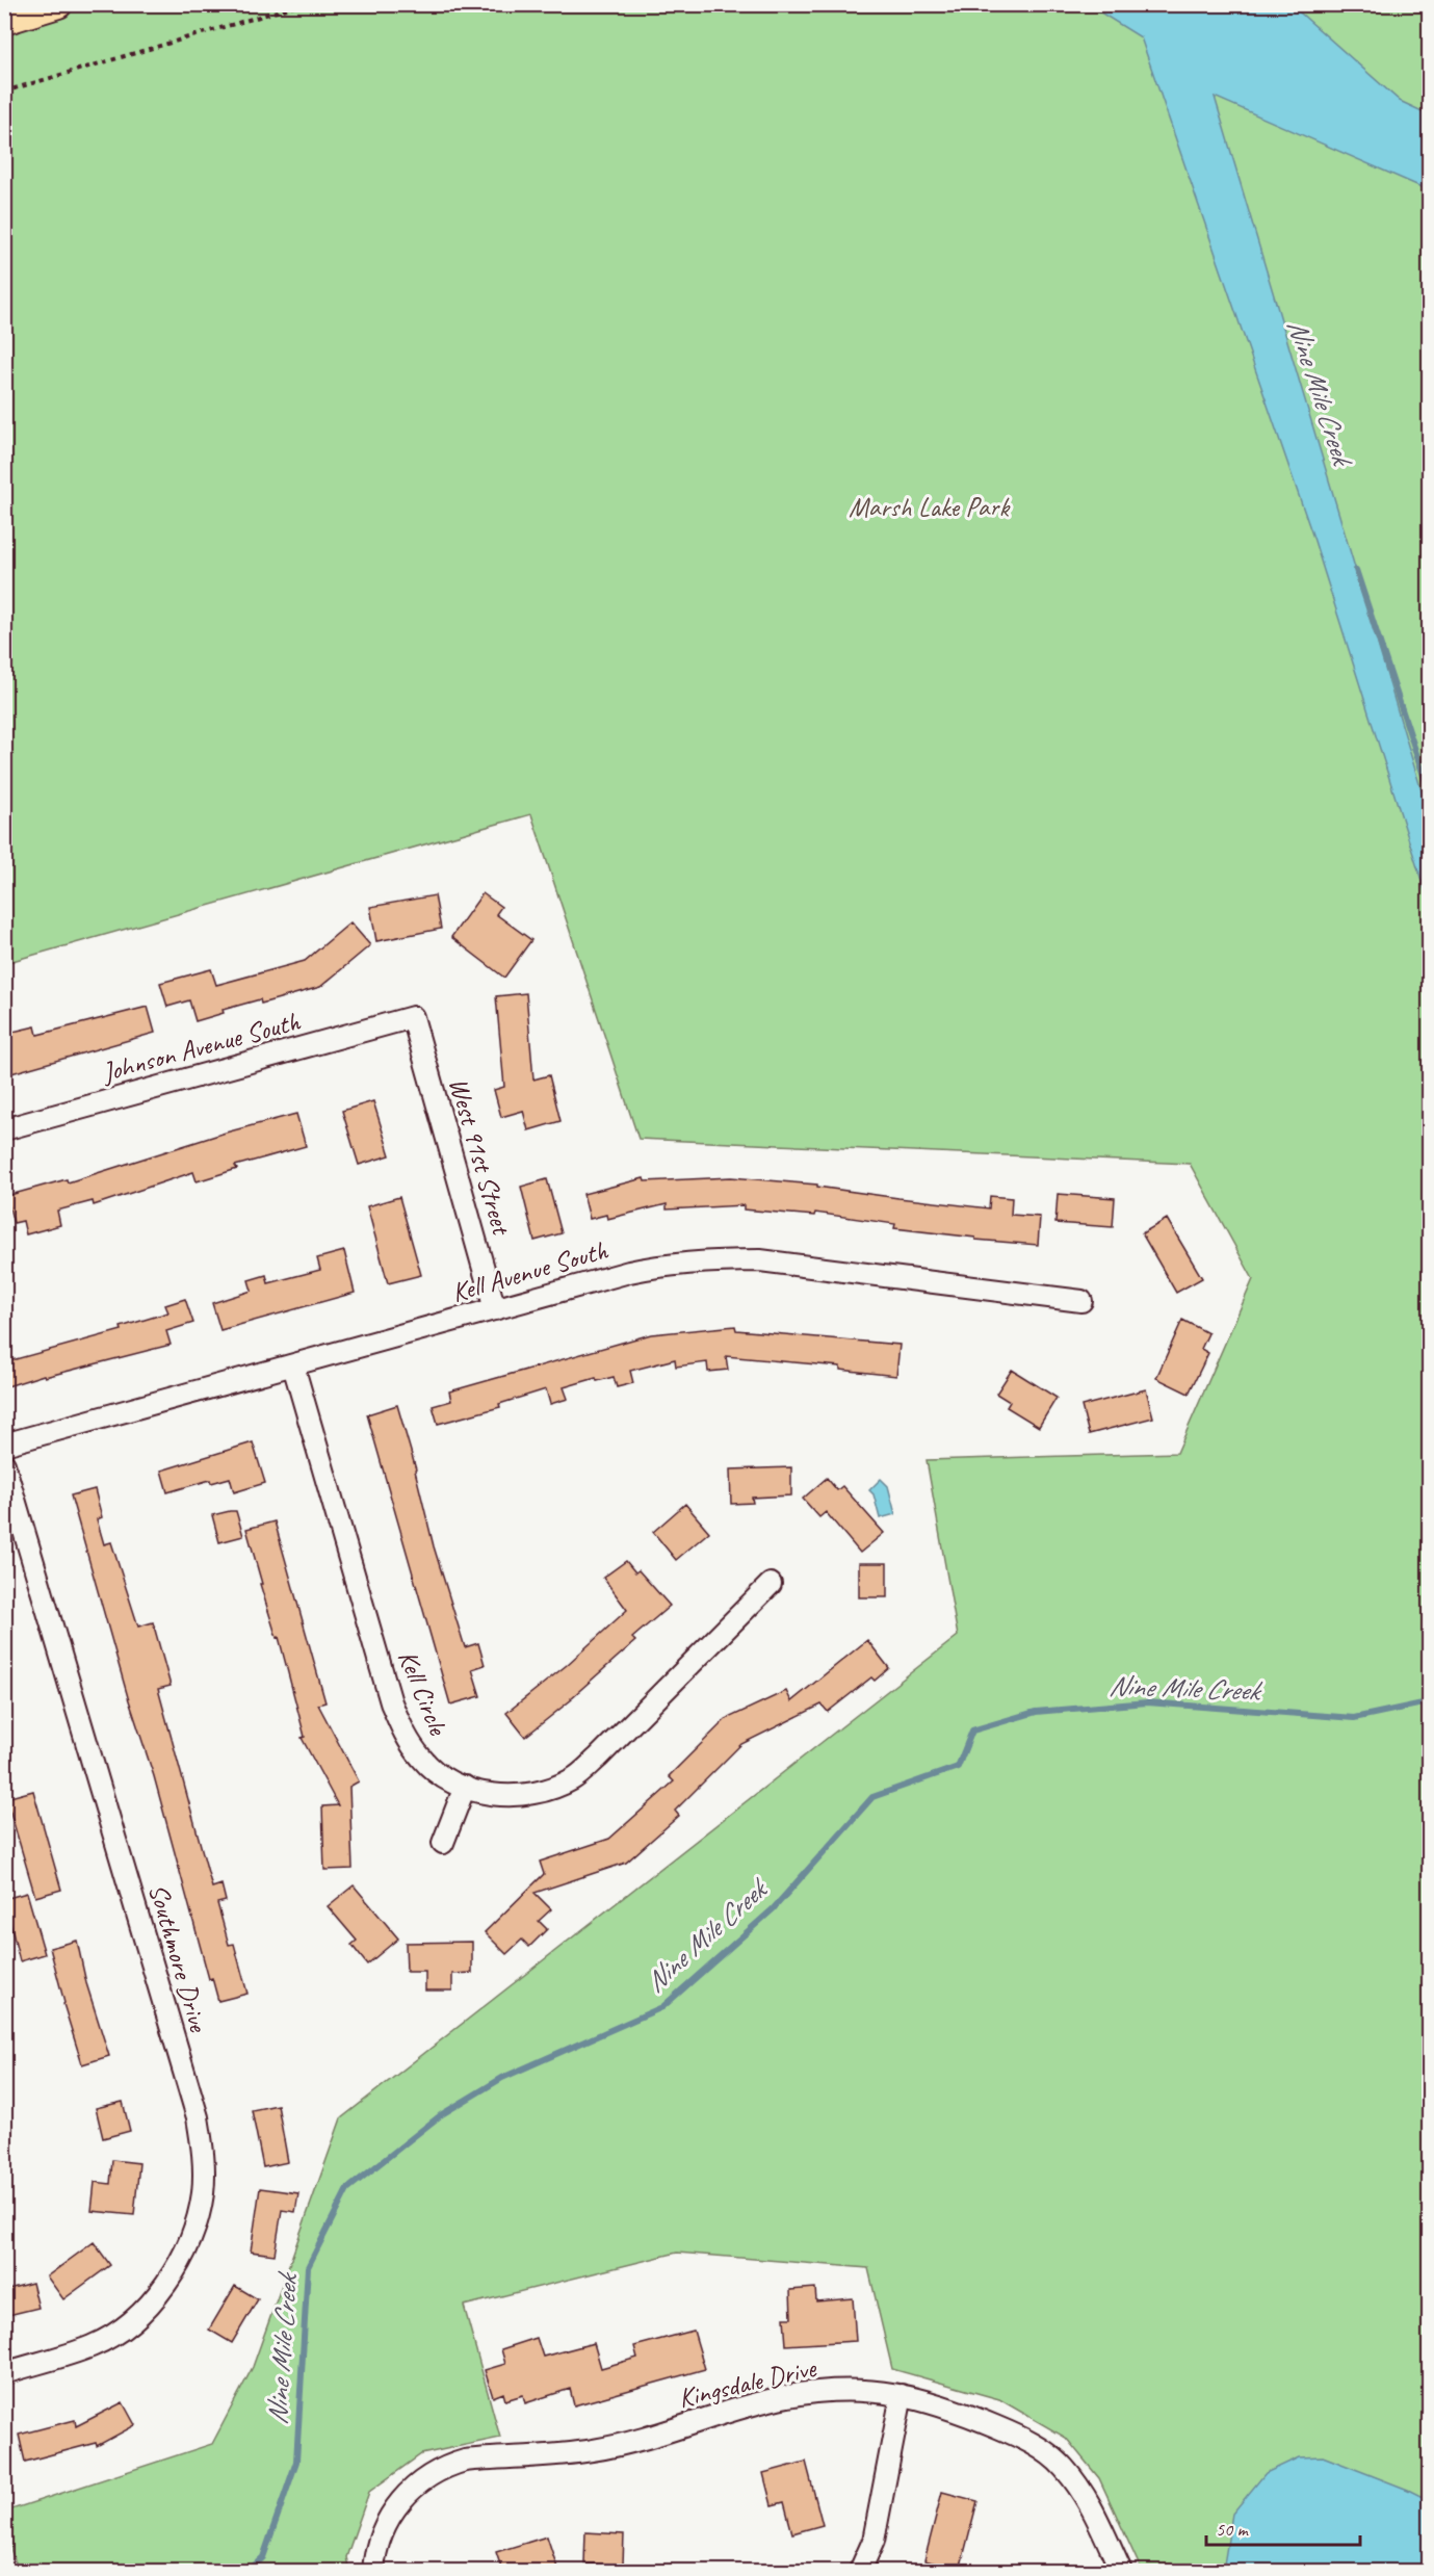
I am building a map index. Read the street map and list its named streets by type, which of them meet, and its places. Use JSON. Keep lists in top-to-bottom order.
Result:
{
  "streets": {
    "street": [
      "Johnson Avenue South",
      "West 91st Street",
      "Kell Avenue South",
      "Kell Circle",
      "Southmore Drive",
      "Kingsdale Drive"
    ]
  },
  "crossings": [
    ["Johnson Avenue South", "West 91st Street"],
    ["West 91st Street", "Kell Avenue South"],
    ["Kell Avenue South", "Kell Circle"]
  ],
  "water": ["Nine Mile Creek"],
  "parks": ["Marsh Lake Park"],
  "scale_bar": "50 m"
}
